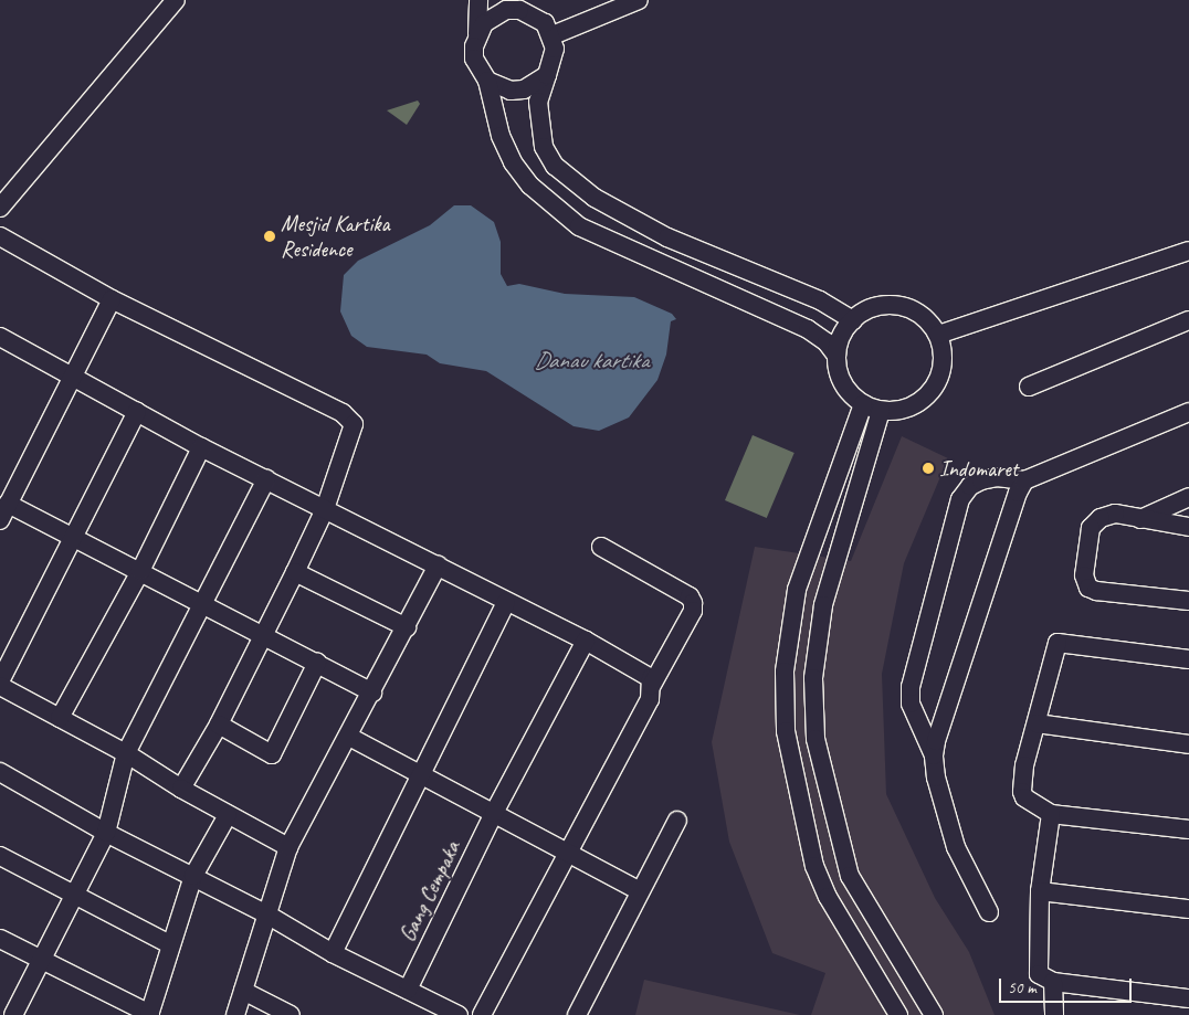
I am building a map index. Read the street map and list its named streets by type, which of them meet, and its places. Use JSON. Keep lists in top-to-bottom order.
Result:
{
  "streets": {
    "street": ["Gang Cempaka"]
  },
  "water": ["Danau kartika"],
  "places": ["Mesjid Kartika Residence", "Indomaret"],
  "scale_bar": "50 m"
}
